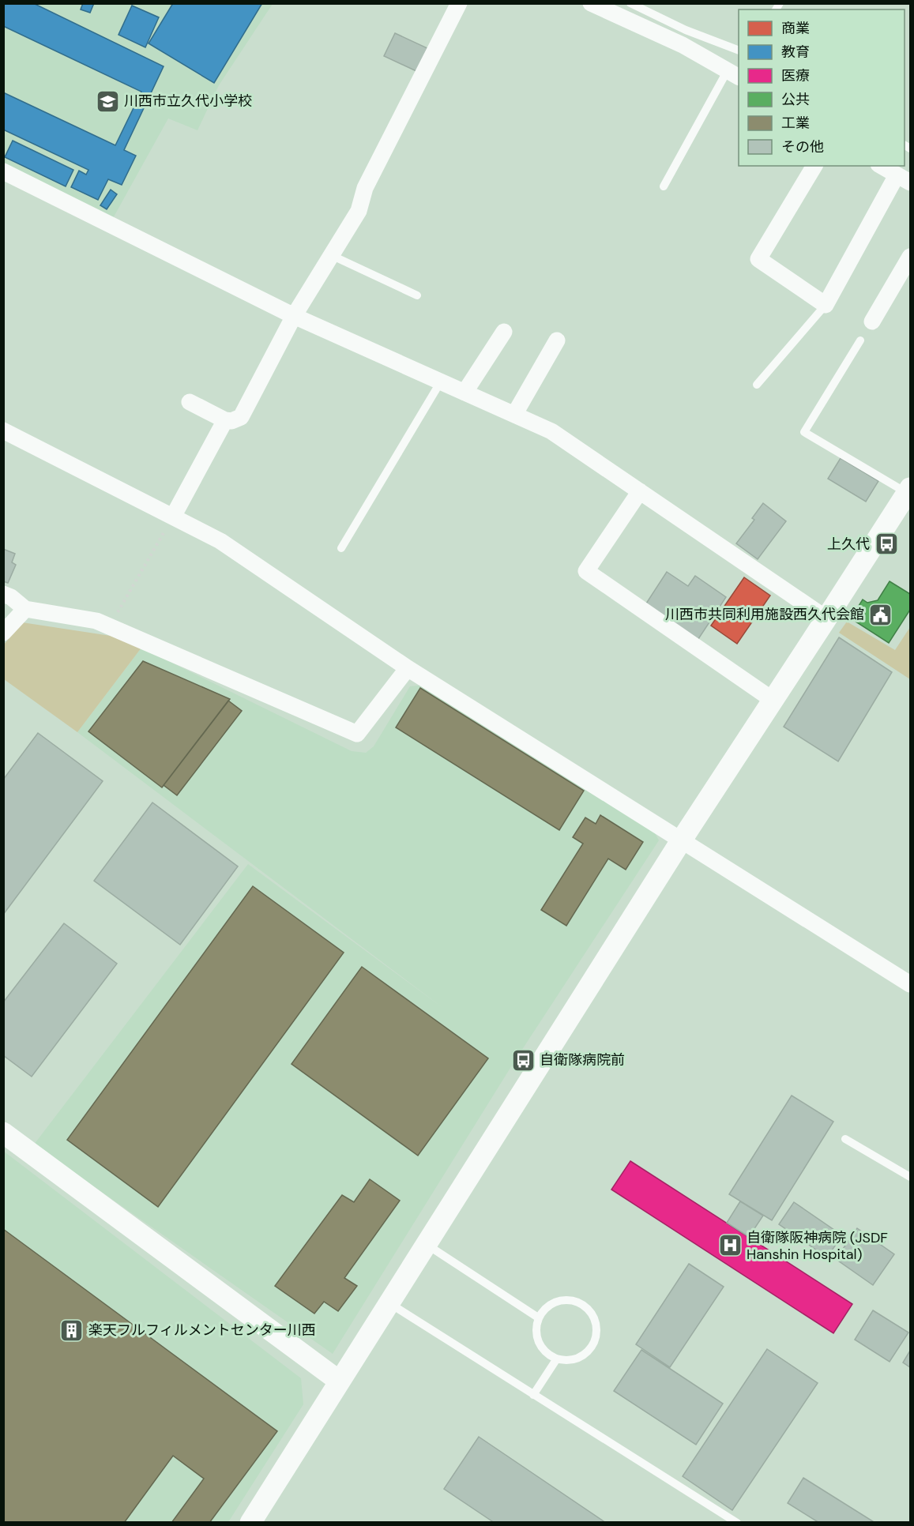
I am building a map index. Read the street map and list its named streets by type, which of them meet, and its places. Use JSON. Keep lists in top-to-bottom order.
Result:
{
  "places": {
    "school or university": ["川西市立久代小学校"],
    "bus stop": ["上久代", "自衛隊病院前"],
    "public building": ["川西市共同利用施設西久代会館"],
    "hospital": ["自衛隊阪神病院 (JSDF Hanshin Hospital)"],
    "building": ["楽天フルフィルメントセンター川西"]
  },
  "legend": [
    "商業",
    "教育",
    "医療",
    "公共",
    "工業",
    "その他"
  ]
}
